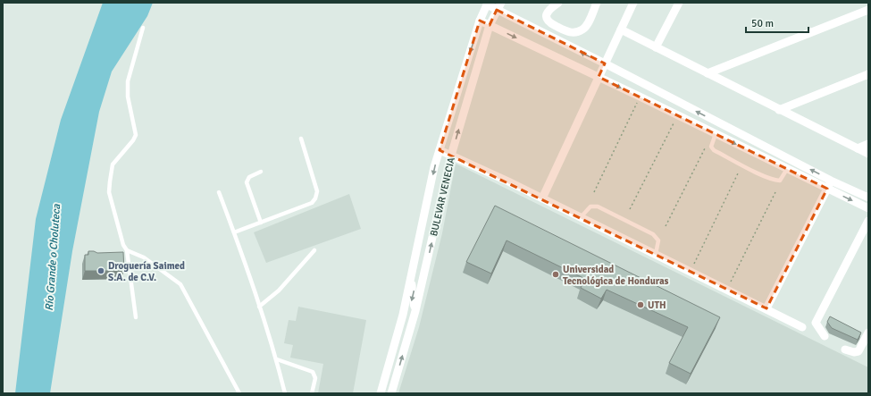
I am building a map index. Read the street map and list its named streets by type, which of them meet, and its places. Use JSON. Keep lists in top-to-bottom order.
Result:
{
  "streets": {
    "street": ["BULEVAR VENECIA"]
  },
  "water": ["Río Grande o Choluteca"],
  "places": ["Droguería Saimed S.A. de C.V.", "Universidad Tecnológica de Honduras", "UTH"],
  "scale_bar": "50 m"
}
